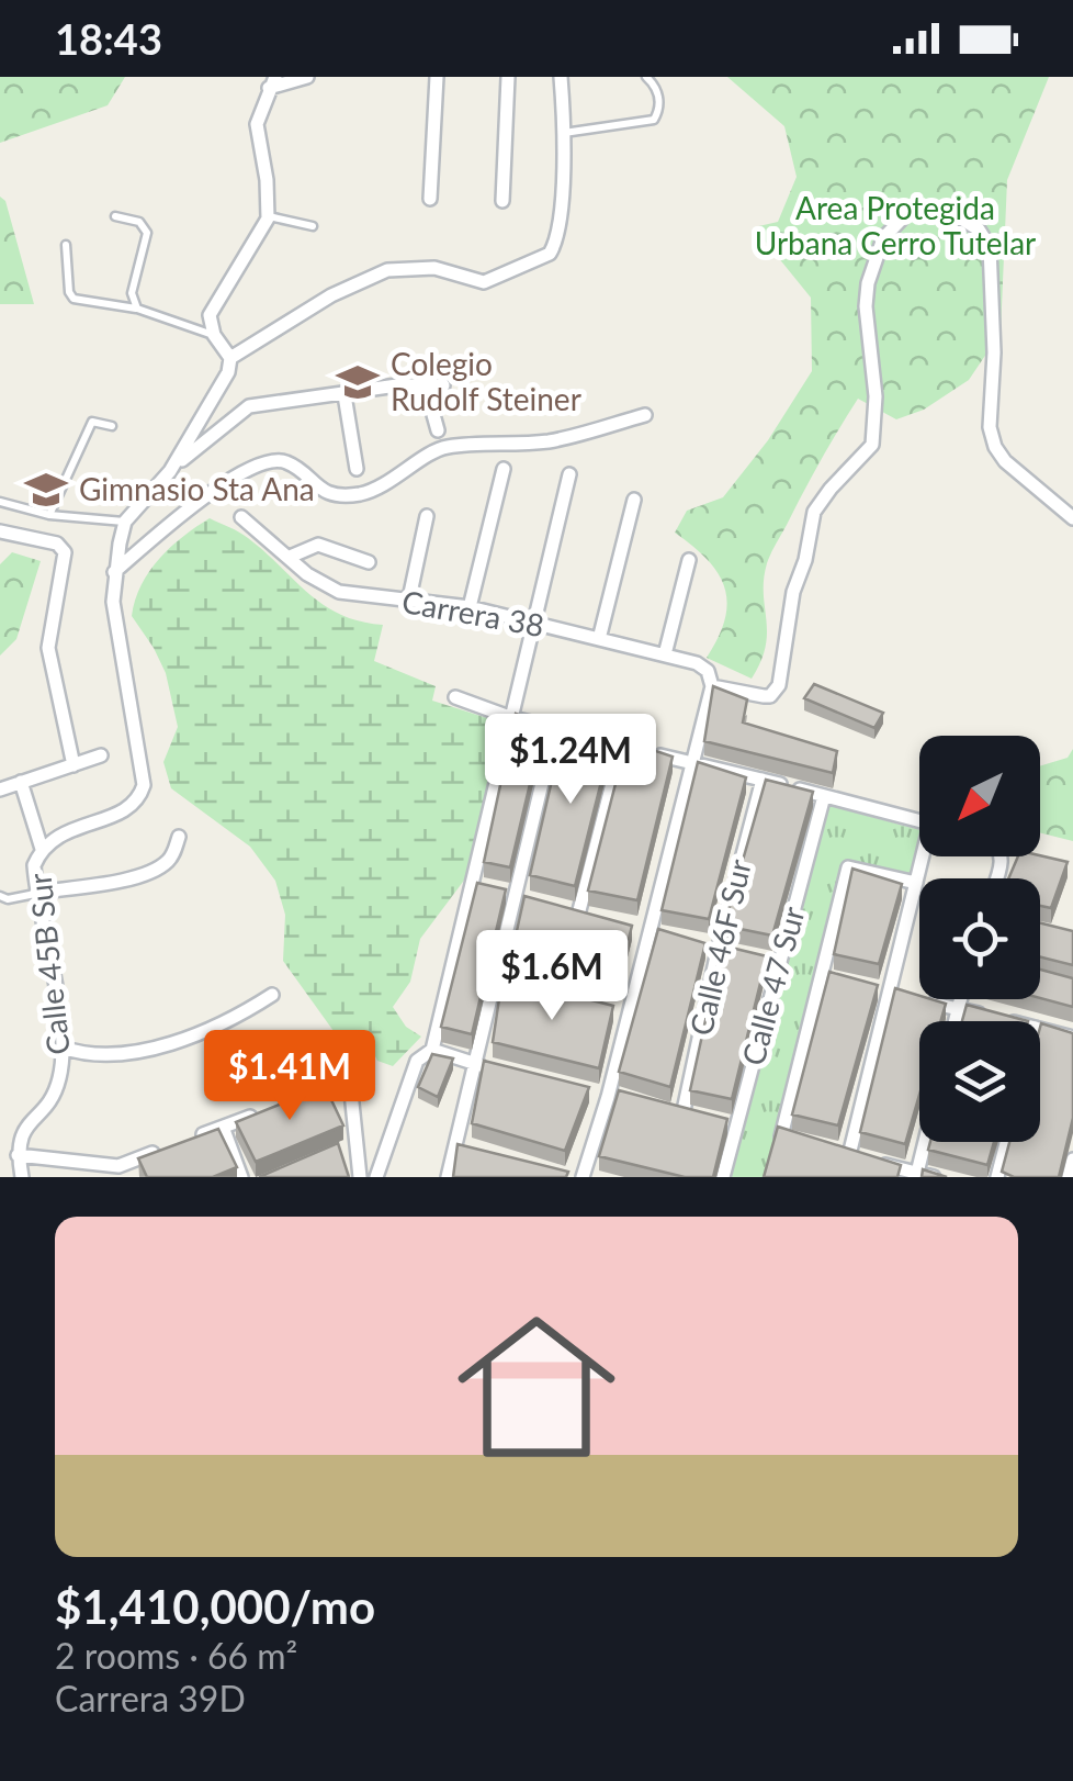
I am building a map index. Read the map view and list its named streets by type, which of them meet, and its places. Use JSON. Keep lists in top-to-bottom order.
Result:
{
  "streets": {
    "street": [
      "Carrera 38",
      "Calle 46F Sur",
      "Calle 45B Sur",
      "Calle 47 Sur"
    ]
  },
  "parks": ["Area Protegida Urbana Cerro Tutelar"],
  "places": {
    "school or university": ["Colegio Rudolf Steiner", "Gimnasio Sta Ana"]
  },
  "north": "bottom left",
  "page": {
    "status": "18:43",
    "price": ["$1.24M", "$1.6M", "$1.41M"],
    "list": [
      {
        "name": "$1,410,000/mo",
        "note": "2 rooms · 66 m² · Carrera 39D"
      }
    ]
  }
}
